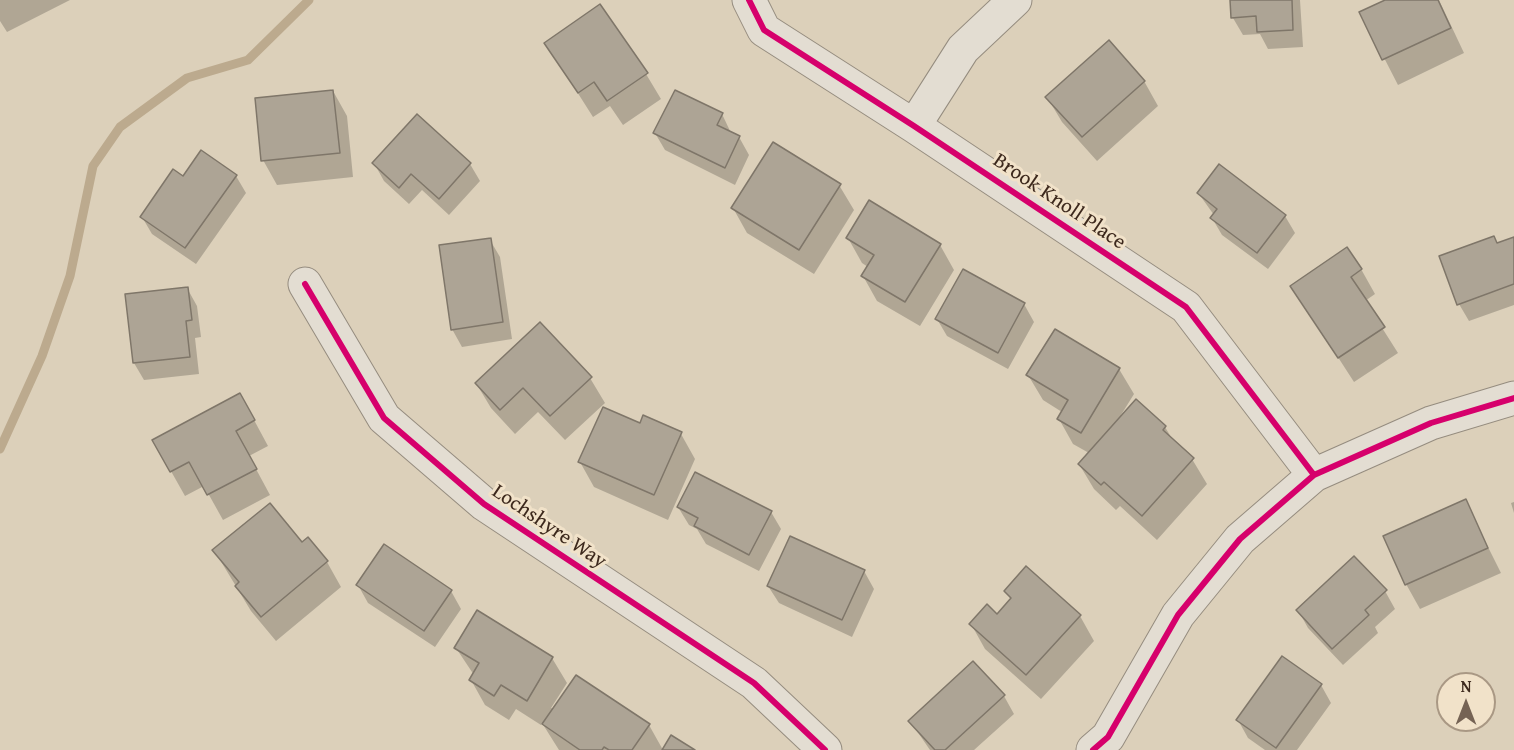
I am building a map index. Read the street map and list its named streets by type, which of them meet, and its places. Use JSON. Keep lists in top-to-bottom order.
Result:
{
  "streets": {
    "street": ["Brook Knoll Place", "Lochshyre Way"]
  },
  "north": "top"
}
